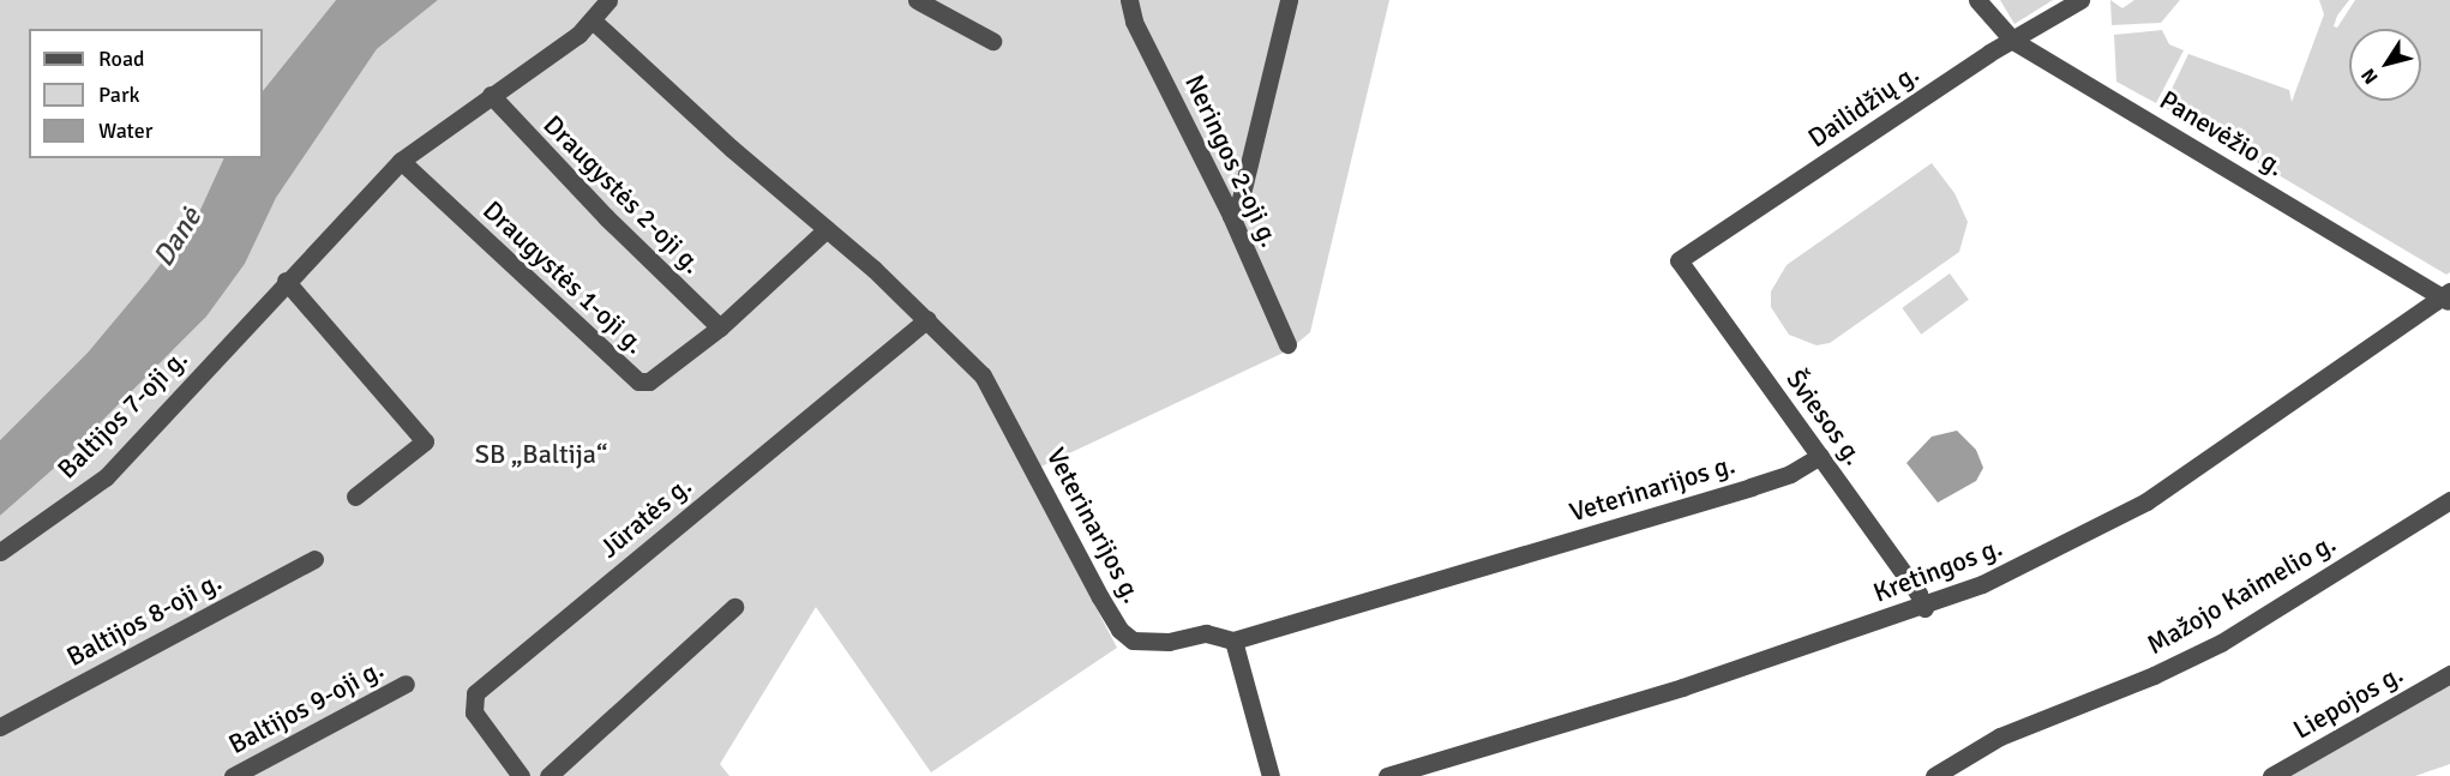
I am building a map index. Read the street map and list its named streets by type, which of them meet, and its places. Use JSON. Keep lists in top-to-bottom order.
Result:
{
  "streets": {
    "street": [
      "Dailidžių g.",
      "Panevėžio g.",
      "Neringos 2-oji g.",
      "Draugystės 2-oji g.",
      "Draugystės 1-oji g.",
      "Baltijos 7-oji g.",
      "Šviesos g.",
      "Veterinarijos g.",
      "Jūratės g.",
      "Kretingos g.",
      "Mažojo Kaimelio g.",
      "Baltijos 8-oji g.",
      "Liepojos g.",
      "Baltijos 9-oji g."
    ]
  },
  "crossings": [
    ["Dailidžių g.", "Panevėžio g."],
    ["Dailidžių g.", "Šviesos g."],
    ["Panevėžio g.", "Kretingos g."],
    ["Draugystės 2-oji g.", "Draugystės 1-oji g."],
    ["Draugystės 2-oji g.", "Baltijos 7-oji g."],
    ["Draugystės 1-oji g.", "Baltijos 7-oji g."],
    ["Draugystės 1-oji g.", "Veterinarijos g."],
    ["Baltijos 7-oji g.", "Veterinarijos g."],
    ["Šviesos g.", "Veterinarijos g."],
    ["Šviesos g.", "Kretingos g."],
    ["Veterinarijos g.", "Jūratės g."]
  ],
  "water": ["Danė"],
  "parks": ["SB „Baltija“"],
  "legend": ["Road", "Park", "Water"],
  "north": "bottom left"
}
